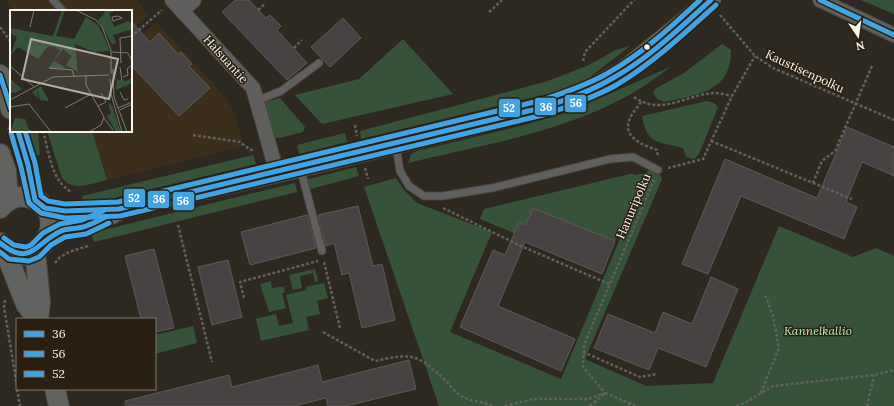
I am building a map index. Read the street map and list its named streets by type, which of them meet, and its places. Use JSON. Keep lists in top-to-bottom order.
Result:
{
  "streets": {
    "street": ["Halsuantie"],
    "path": ["Kaustisenpolku", "Hanuripolku"]
  },
  "crossings": [
    ["Kaustisenpolku", "Hanuripolku"]
  ],
  "parks": ["Kannelkallio"],
  "lines": ["transit line 36", "transit line 52", "transit line 56"],
  "legend": ["36", "56", "52"],
  "north": "bottom"
}
